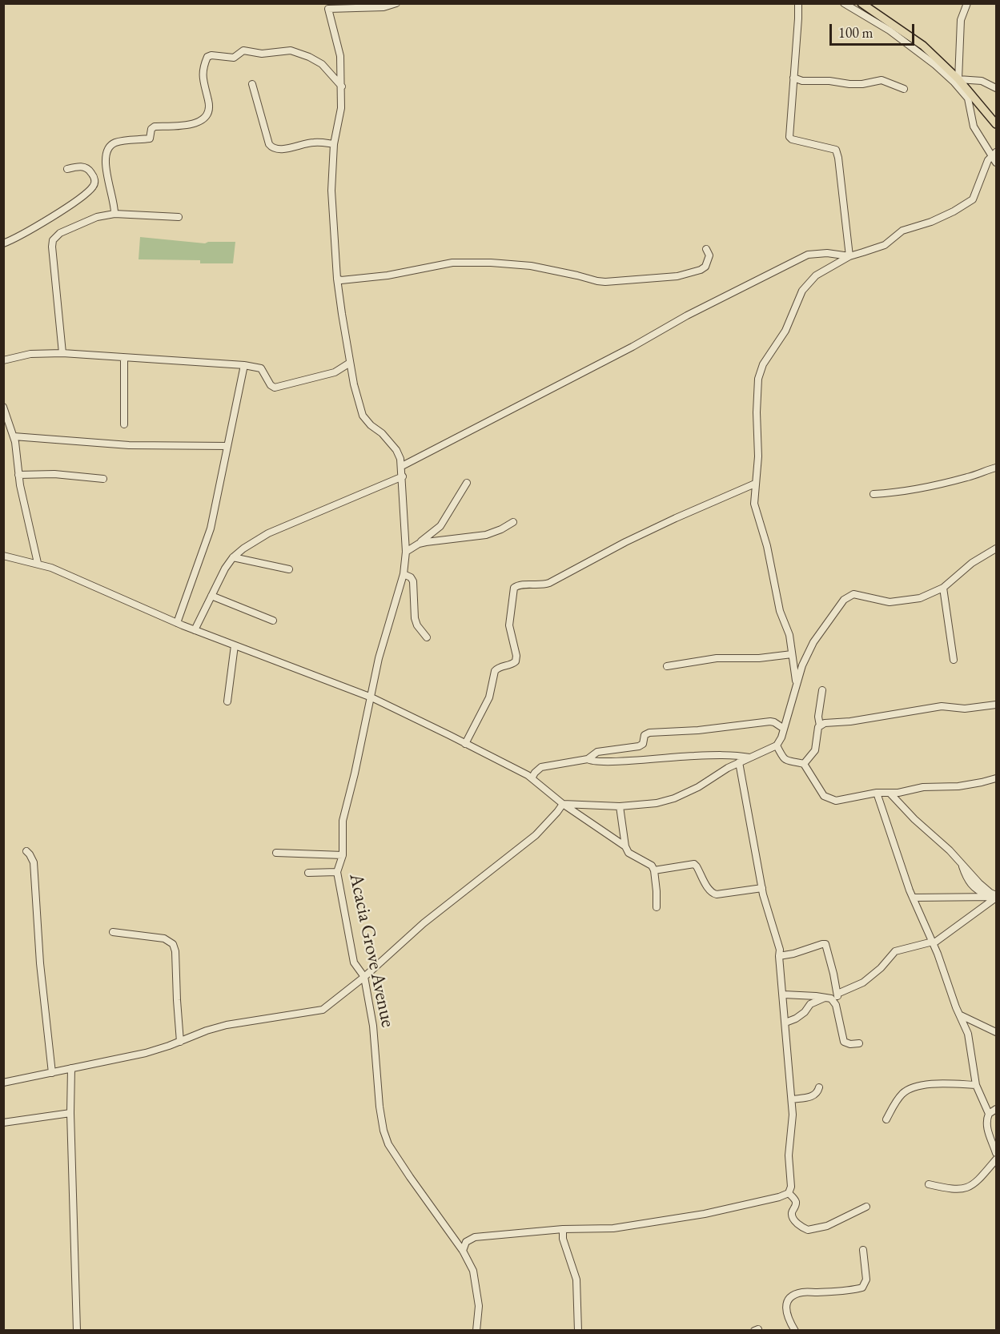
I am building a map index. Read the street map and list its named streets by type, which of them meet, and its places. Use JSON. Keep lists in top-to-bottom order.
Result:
{
  "streets": {
    "street": ["Acacia Grove Avenue"]
  },
  "scale_bar": "100 m"
}
